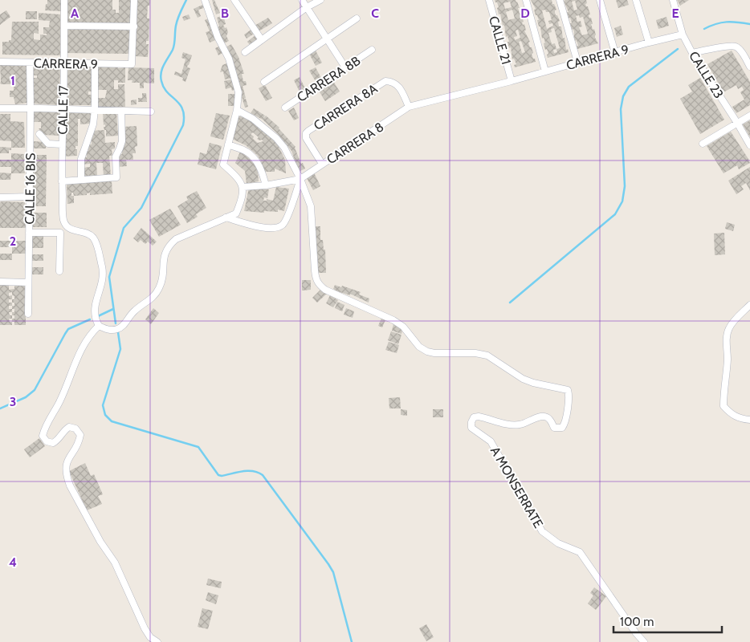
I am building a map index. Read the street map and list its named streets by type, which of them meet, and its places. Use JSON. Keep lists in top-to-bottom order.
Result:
{
  "streets": {
    "street": [
      "CALLE 21",
      "CARRERA 9",
      "CALLE 23",
      "CARRERA 8B",
      "CARRERA 8A",
      "CALLE 17",
      "CARRERA 8",
      "CALLE 16 BIS",
      "A MONSERRATE"
    ]
  },
  "crossings": [
    ["CALLE 21", "CARRERA 9"],
    ["CALLE 21", "CARRERA 8"],
    ["CARRERA 9", "CALLE 23"],
    ["CARRERA 9", "CALLE 17"],
    ["CARRERA 9", "CARRERA 8"],
    ["CARRERA 9", "CALLE 16 BIS"],
    ["CARRERA 8A", "CARRERA 8"],
    ["CARRERA 8", "A MONSERRATE"]
  ],
  "scale_bar": "100 m",
  "grid": {
    "columns": [
      "A",
      "B",
      "C",
      "D",
      "E"
    ],
    "rows": [
      "1",
      "2",
      "3",
      "4"
    ]
  }
}
